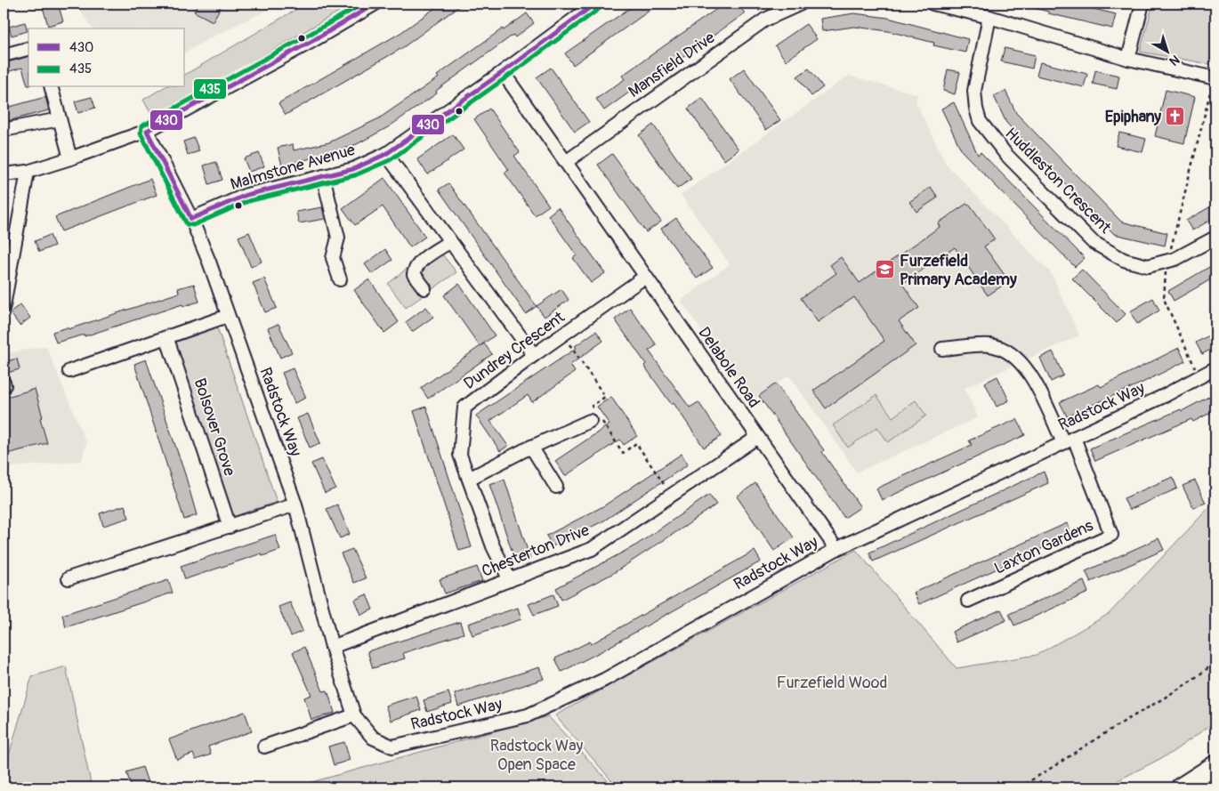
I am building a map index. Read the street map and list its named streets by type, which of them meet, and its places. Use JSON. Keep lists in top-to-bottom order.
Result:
{
  "streets": {
    "street": [
      "Mansfield Drive",
      "Malmstone Avenue",
      "Huddleston Crescent",
      "Dundrey Crescent",
      "Delabole Road",
      "Radstock Way",
      "Bolsover Grove",
      "Laxton Gardens",
      "Chesterton Drive"
    ]
  },
  "crossings": [
    ["Mansfield Drive", "Delabole Road"],
    ["Malmstone Avenue", "Delabole Road"],
    ["Malmstone Avenue", "Radstock Way"],
    ["Dundrey Crescent", "Delabole Road"],
    ["Dundrey Crescent", "Chesterton Drive"],
    ["Delabole Road", "Radstock Way"],
    ["Delabole Road", "Chesterton Drive"],
    ["Radstock Way", "Laxton Gardens"],
    ["Radstock Way", "Chesterton Drive"]
  ],
  "parks": ["Furzefield Wood", "Radstock Way Open Space"],
  "places": {
    "church": ["Epiphany"],
    "school or university": ["Furzefield Primary Academy"]
  },
  "lines": ["transit line 430", "transit line 435"],
  "legend": ["430", "435"],
  "north": "bottom right"
}
